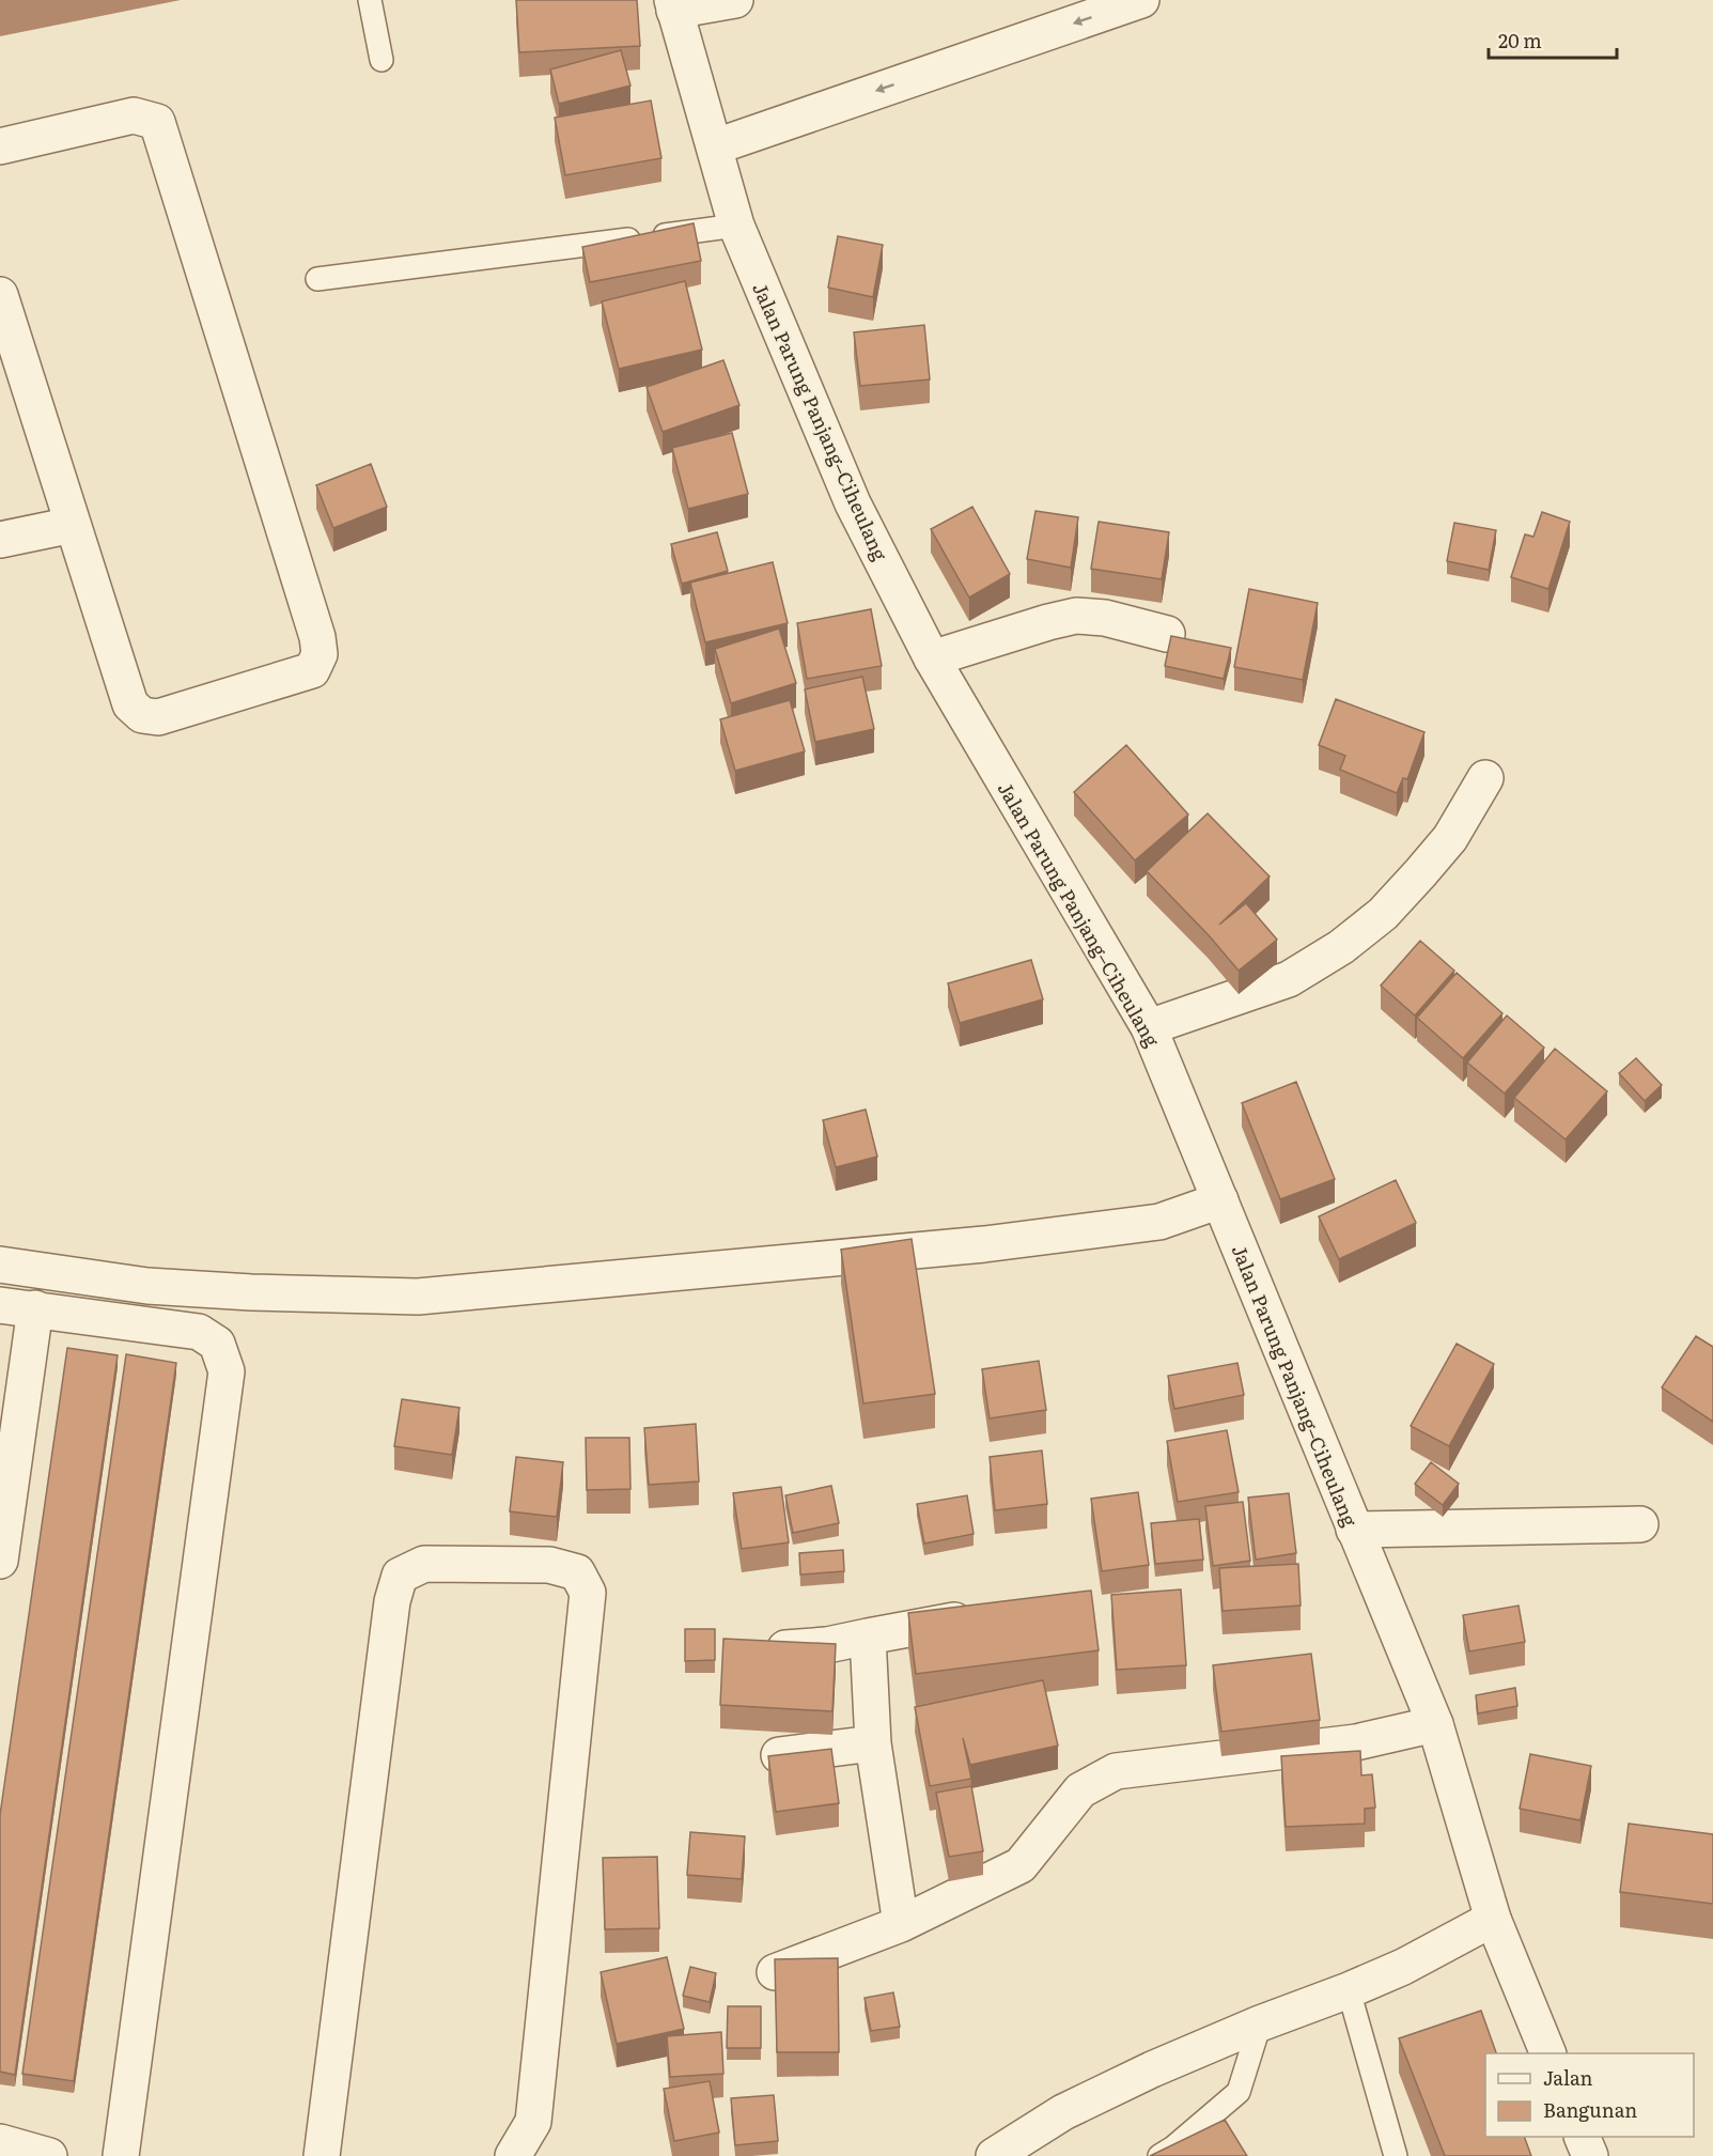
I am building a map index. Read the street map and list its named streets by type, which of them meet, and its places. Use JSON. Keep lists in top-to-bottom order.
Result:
{
  "streets": {
    "street": ["Jalan Parung Panjang–Ciheulang"]
  },
  "legend": ["Jalan", "Bangunan"],
  "scale_bar": "20 m"
}
